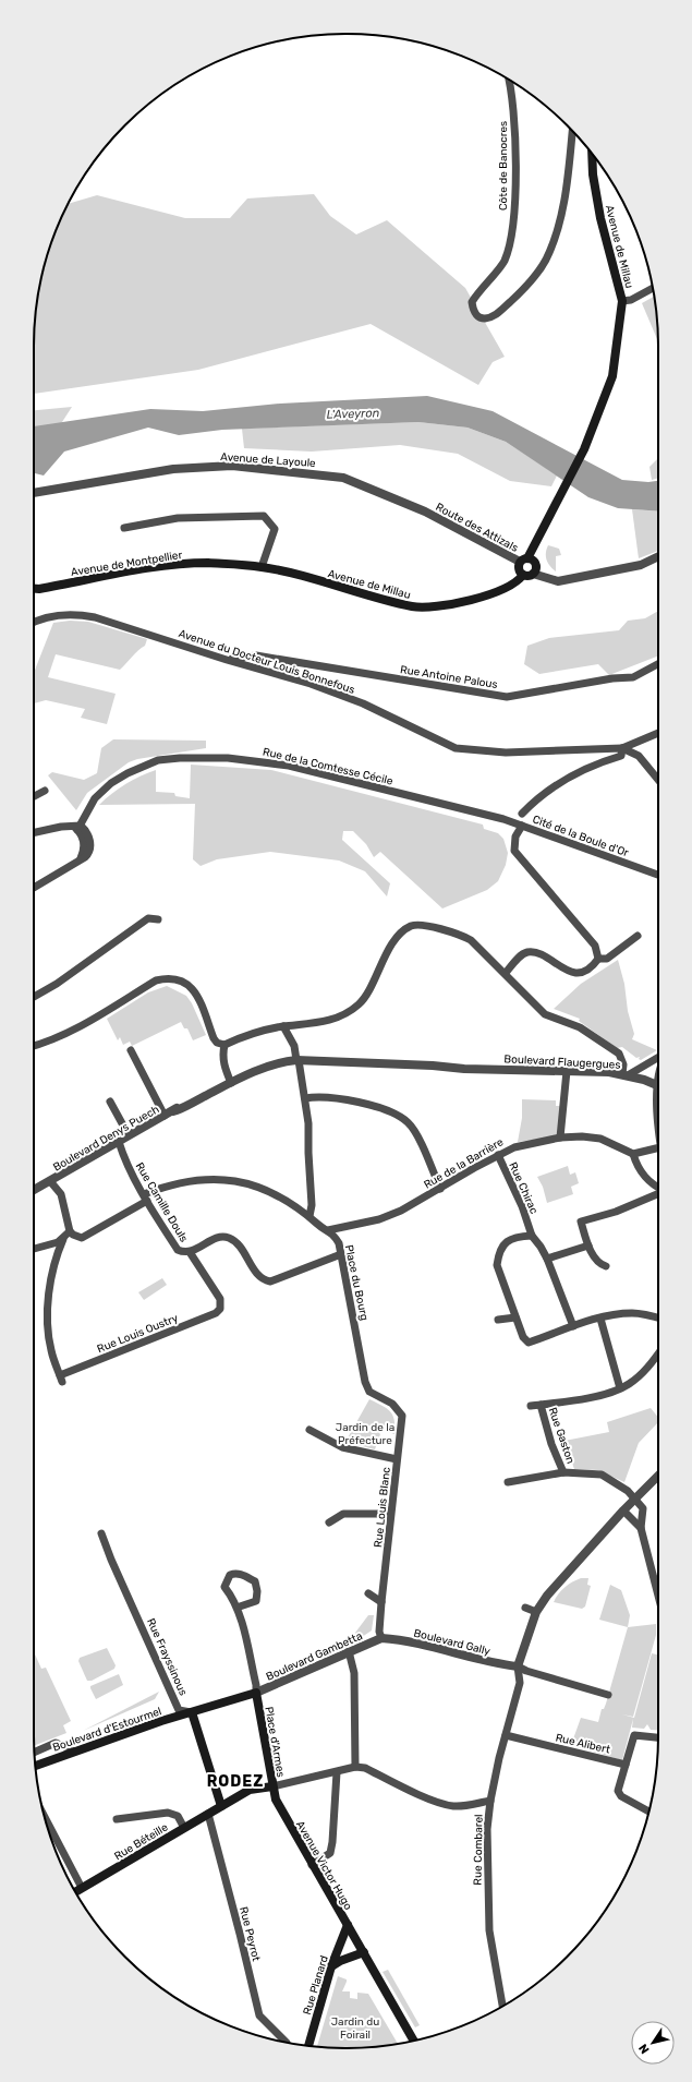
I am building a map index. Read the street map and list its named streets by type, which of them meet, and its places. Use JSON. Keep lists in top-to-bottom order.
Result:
{
  "streets": {
    "main road": [
      "Avenue de Millau",
      "Avenue de Montpellier",
      "Boulevard d'Estourmel",
      "Place d'Armes",
      "Rue Béteille",
      "Avenue Victor Hugo",
      "Rue Planard"
    ],
    "street": [
      "Côte de Banocres",
      "Avenue de Layoule",
      "Route des Attizals",
      "Avenue du Docteur Louis Bonnefous",
      "Rue Antoine Palous",
      "Rue de la Comtesse Cécile",
      "Cité de la Boule d'Or",
      "Boulevard Flaugergues",
      "Boulevard Denys Puech",
      "Rue de la Barrière",
      "Rue Chirac",
      "Rue Camille Douls",
      "Place du Bourg",
      "Rue Louis Oustry",
      "Rue Gaston",
      "Rue Louis Blanc",
      "Boulevard Gally",
      "Boulevard Gambetta",
      "Rue Frayssinous",
      "Rue Alibert",
      "Rue Combarel",
      "Rue Peyrot"
    ]
  },
  "crossings": [
    ["Avenue de Millau", "Route des Attizals"],
    ["Avenue de Millau", "Avenue de Montpellier"],
    ["Avenue de Layoule", "Route des Attizals"],
    ["Avenue du Docteur Louis Bonnefous", "Rue Antoine Palous"],
    ["Rue de la Comtesse Cécile", "Cité de la Boule d'Or"],
    ["Boulevard Flaugergues", "Boulevard Denys Puech"],
    ["Boulevard Denys Puech", "Rue Camille Douls"],
    ["Rue de la Barrière", "Rue Chirac"],
    ["Rue de la Barrière", "Place du Bourg"],
    ["Rue Camille Douls", "Place du Bourg"],
    ["Rue Camille Douls", "Rue Louis Oustry"],
    ["Place du Bourg", "Rue Louis Blanc"],
    ["Rue Louis Blanc", "Boulevard Gally"],
    ["Rue Louis Blanc", "Boulevard Gambetta"],
    ["Boulevard Gally", "Boulevard Gambetta"],
    ["Boulevard Gally", "Rue Combarel"],
    ["Boulevard Gambetta", "Place d'Armes"],
    ["Rue Frayssinous", "Boulevard d'Estourmel"],
    ["Rue Frayssinous", "Place d'Armes"],
    ["Boulevard d'Estourmel", "Place d'Armes"],
    ["Place d'Armes", "Rue Béteille"],
    ["Place d'Armes", "Avenue Victor Hugo"],
    ["Rue Alibert", "Rue Combarel"],
    ["Rue Béteille", "Rue Peyrot"],
    ["Avenue Victor Hugo", "Rue Planard"]
  ],
  "districts": ["RODEZ"],
  "water": ["L'Aveyron"],
  "parks": ["Jardin de la Préfecture", "Jardin du Foirail"],
  "north": "bottom left"
}
